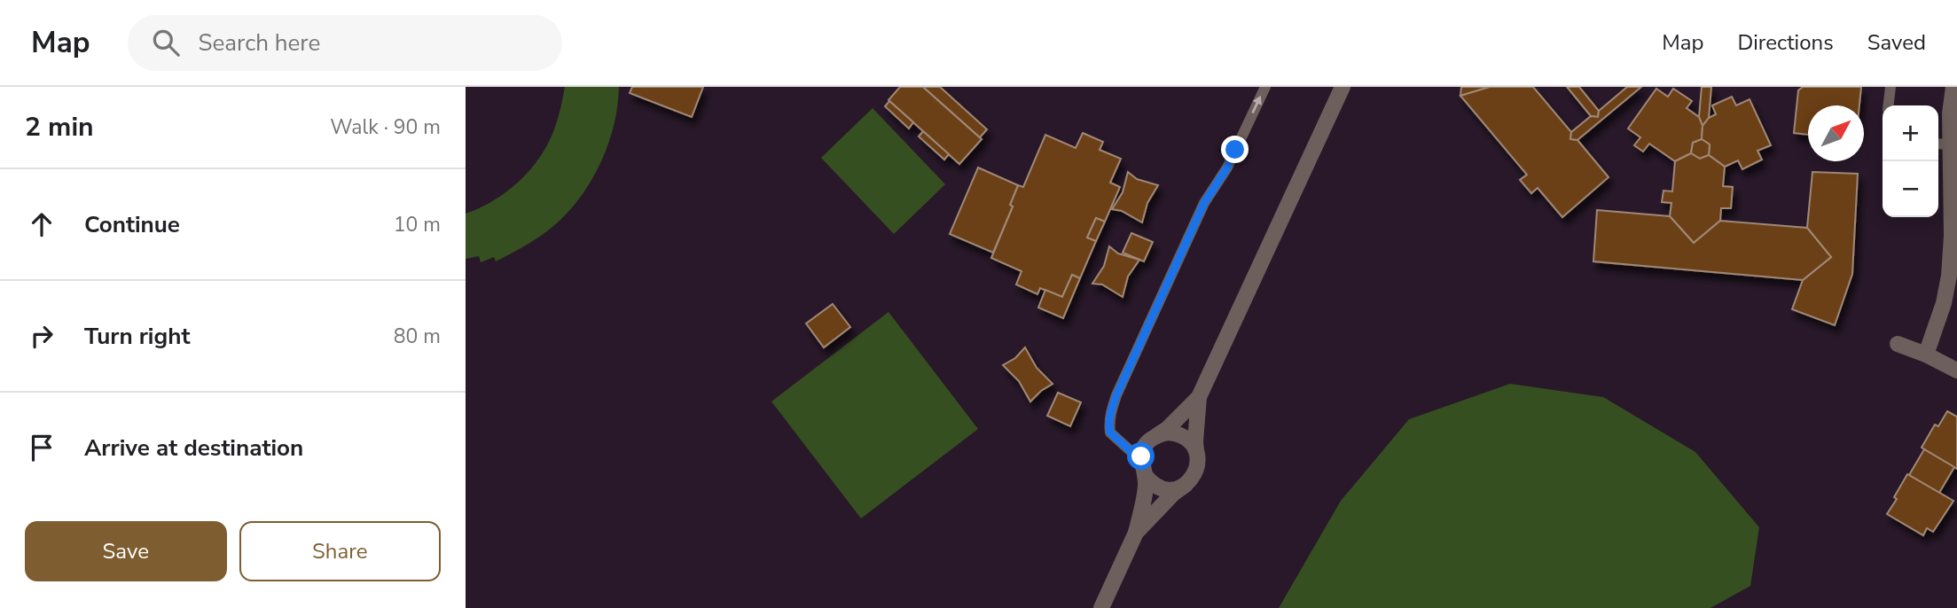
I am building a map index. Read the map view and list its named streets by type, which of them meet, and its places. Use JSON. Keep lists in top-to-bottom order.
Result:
{
  "north": "top right",
  "page": {
    "header": "Map",
    "search": "Search here",
    "nav": ["Map", "Directions", "Saved"],
    "heading": ["2 min", "Walk · 90 m"],
    "map_buttons": ["+", "−"],
    "list": [
      ["Continue", "10 m"],
      ["Turn right", "80 m"],
      "Arrive at destination"
    ],
    "buttons": ["Save", "Share"]
  }
}
